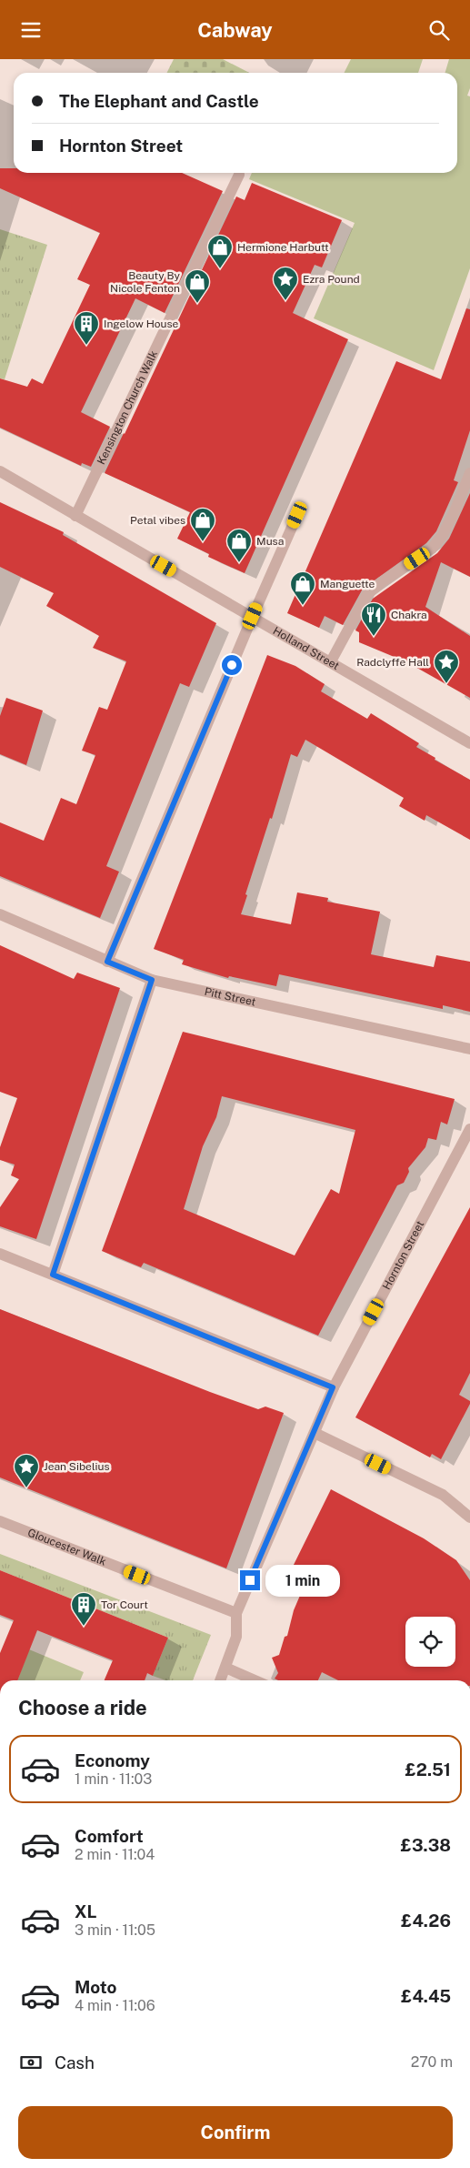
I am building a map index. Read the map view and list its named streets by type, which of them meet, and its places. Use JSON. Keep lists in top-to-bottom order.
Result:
{
  "streets": {
    "street": [
      "Kensington Church Walk",
      "Holland Street",
      "Pitt Street",
      "Hornton Street",
      "Gloucester Walk"
    ]
  },
  "crossings": [
    ["Kensington Church Walk", "Holland Street"],
    ["Hornton Street", "Gloucester Walk"]
  ],
  "places": {
    "shop": [
      "Hermione Harbutt",
      "Beauty By Nicole Fenton",
      "Petal vibes",
      "Musa",
      "Manguette"
    ],
    "place": ["Ezra Pound", "Radclyffe Hall", "Jean Sibelius"],
    "building": ["Ingelow House", "Tor Court"],
    "restaurant": ["Chakra"]
  },
  "page": {
    "header": "Cabway",
    "banner": ["The Elephant and Castle", "Hornton Street"],
    "bubble": "1 min",
    "heading": "Choose a ride",
    "list": [
      {
        "name": "Economy",
        "note": "1 min · 11:03",
        "value": "£2.51"
      },
      {
        "name": "Comfort",
        "note": "2 min · 11:04",
        "value": "£3.38"
      },
      {
        "name": "XL",
        "note": "3 min · 11:05",
        "value": "£4.26"
      },
      {
        "name": "Moto",
        "note": "4 min · 11:06",
        "value": "£4.45"
      }
    ],
    "pay": ["Cash", "270 m"],
    "buttons": "Confirm"
  }
}
